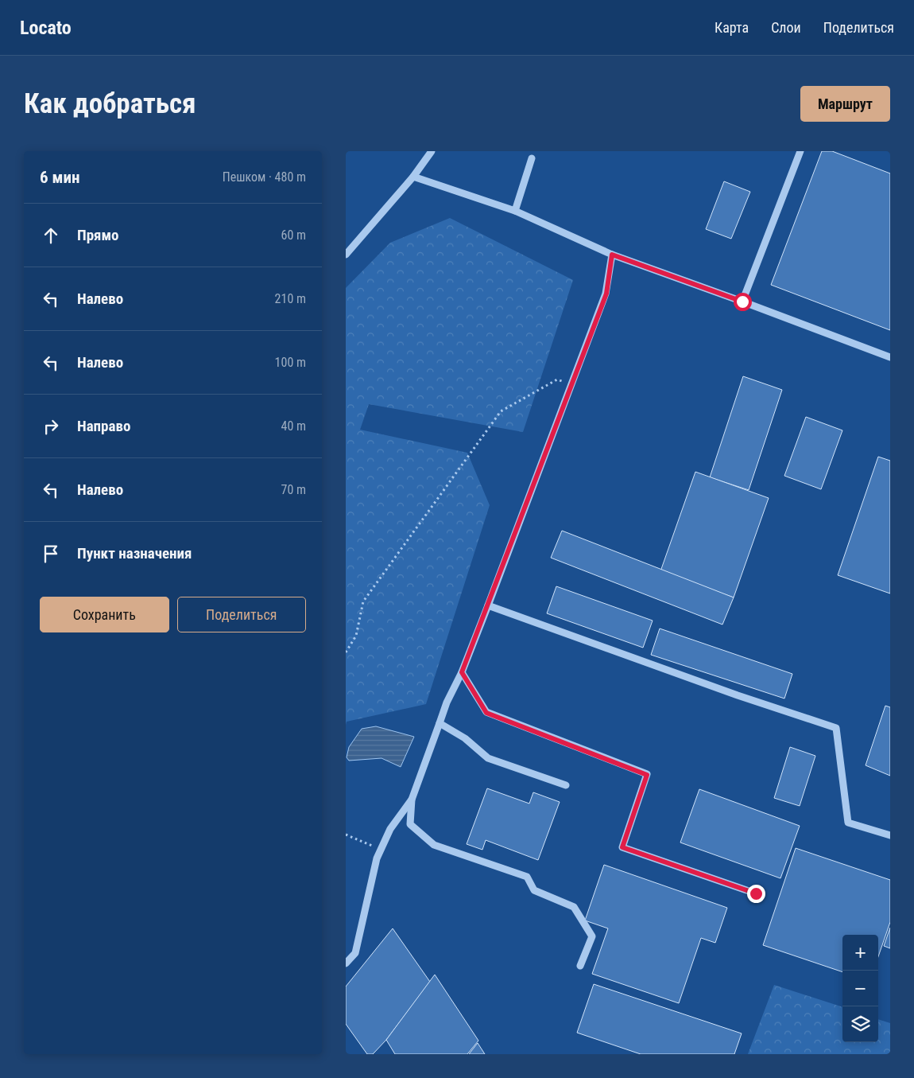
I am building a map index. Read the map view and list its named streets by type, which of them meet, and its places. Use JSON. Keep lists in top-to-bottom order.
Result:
{
  "page": {
    "header": "Locato",
    "nav": ["Карта", "Слои", "Поделиться"],
    "buttons": [
      "Маршрут",
      ["Сохранить", "Поделиться"]
    ],
    "title": "Как добраться",
    "heading": ["6 мин", "Пешком · 480 m"],
    "list": [
      ["Прямо", "60 m"],
      ["Налево", "210 m"],
      ["Налево", "100 m"],
      ["Направо", "40 m"],
      ["Налево", "70 m"],
      "Пункт назначения"
    ],
    "map_buttons": ["+", "−"]
  }
}
